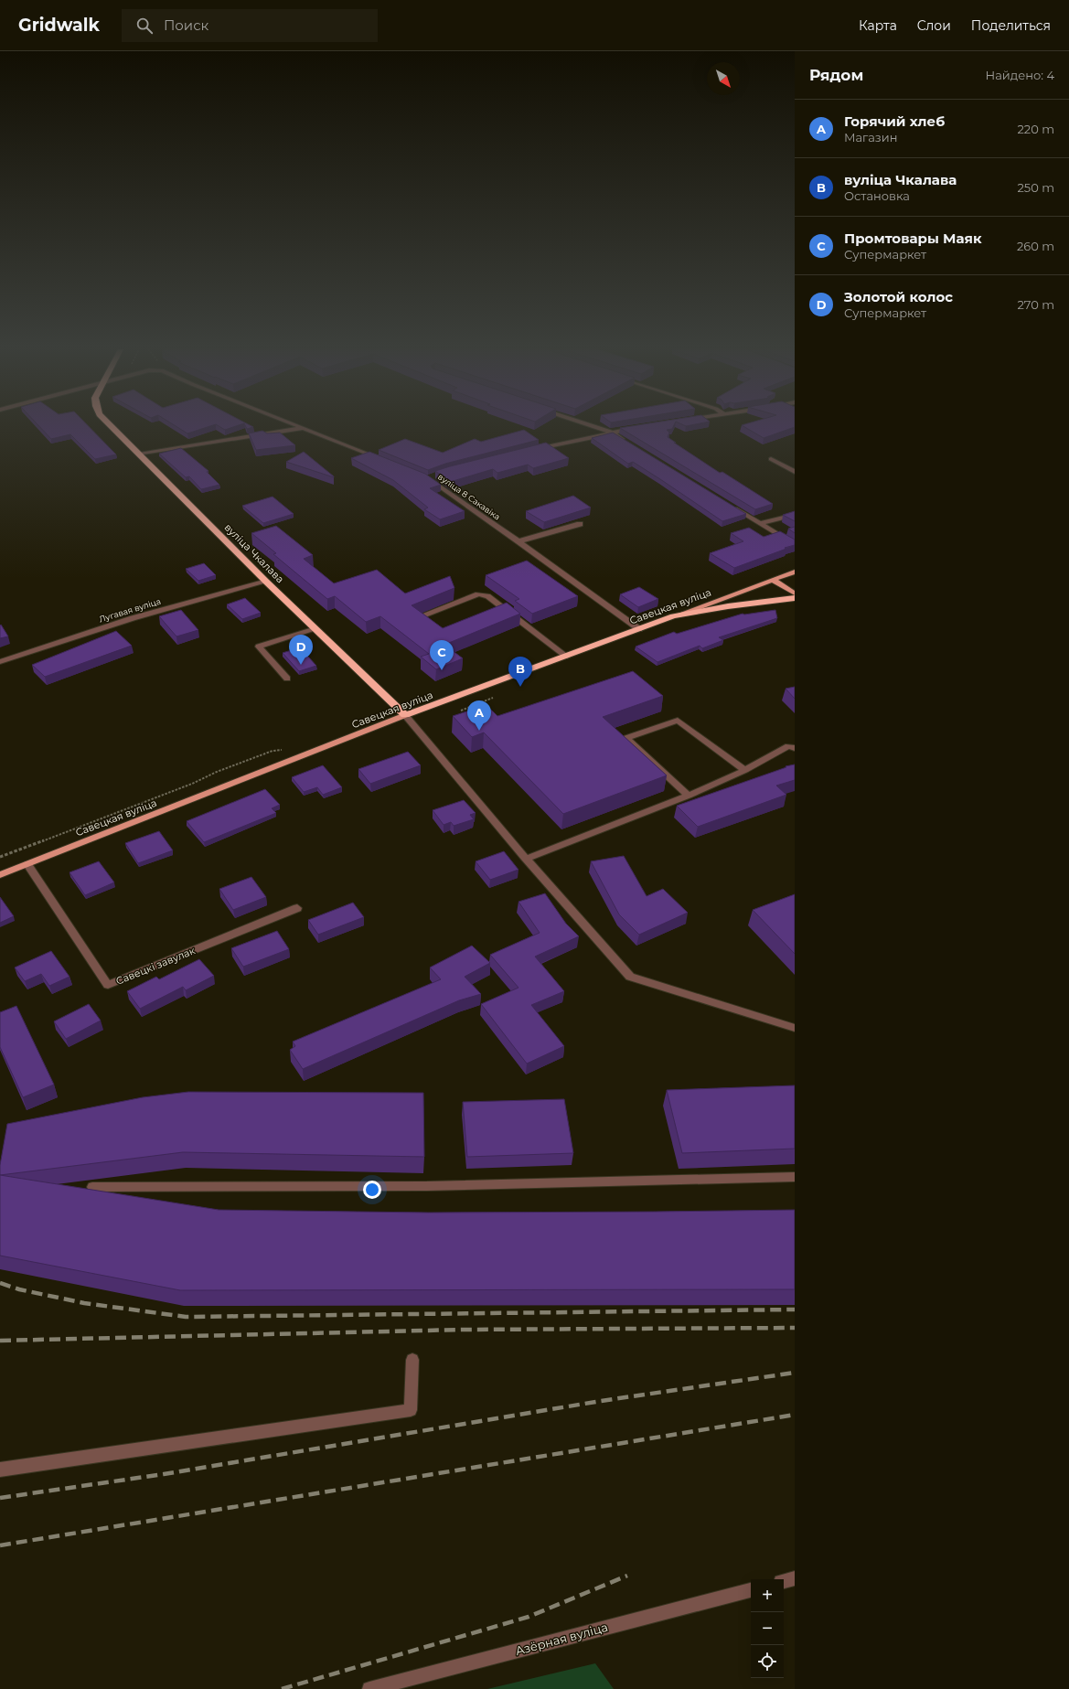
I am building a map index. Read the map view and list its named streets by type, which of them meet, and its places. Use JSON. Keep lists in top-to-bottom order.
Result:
{
  "streets": {
    "highway": ["вуліца Чкалава", "Савецкая вуліца"],
    "street": [
      "вуліца 8 Сакавіка",
      "Лугавая вуліца",
      "Савецкі завулак",
      "Азёрная вуліца"
    ]
  },
  "crossings": [
    ["вуліца 8 Сакавіка", "Савецкая вуліца"],
    ["вуліца Чкалава", "Савецкая вуліца"],
    ["вуліца Чкалава", "Лугавая вуліца"],
    ["Савецкая вуліца", "Савецкі завулак"]
  ],
  "north": "bottom right",
  "page": {
    "header": "Gridwalk",
    "search": "Поиск",
    "nav": ["Карта", "Слои", "Поделиться"],
    "heading": ["Рядом", "Найдено: 4"],
    "list": [
      {
        "mark": "A",
        "name": "Горячий хлеб",
        "note": "Магазин",
        "value": "220 m"
      },
      {
        "mark": "B",
        "name": "вуліца Чкалава",
        "note": "Остановка",
        "value": "250 m"
      },
      {
        "mark": "C",
        "name": "Промтовары Маяк",
        "note": "Супермаркет",
        "value": "260 m"
      },
      {
        "mark": "D",
        "name": "Золотой колос",
        "note": "Супермаркет",
        "value": "270 m"
      }
    ],
    "pins": [
      "D",
      "C",
      "B",
      "A"
    ],
    "map_buttons": ["+", "−"]
  }
}
